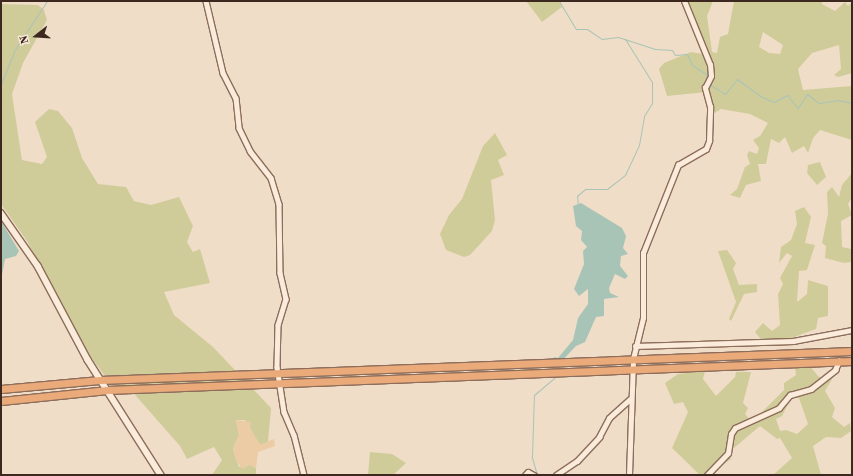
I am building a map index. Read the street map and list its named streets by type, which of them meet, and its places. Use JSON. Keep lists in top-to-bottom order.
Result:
{
  "north": "left"
}
